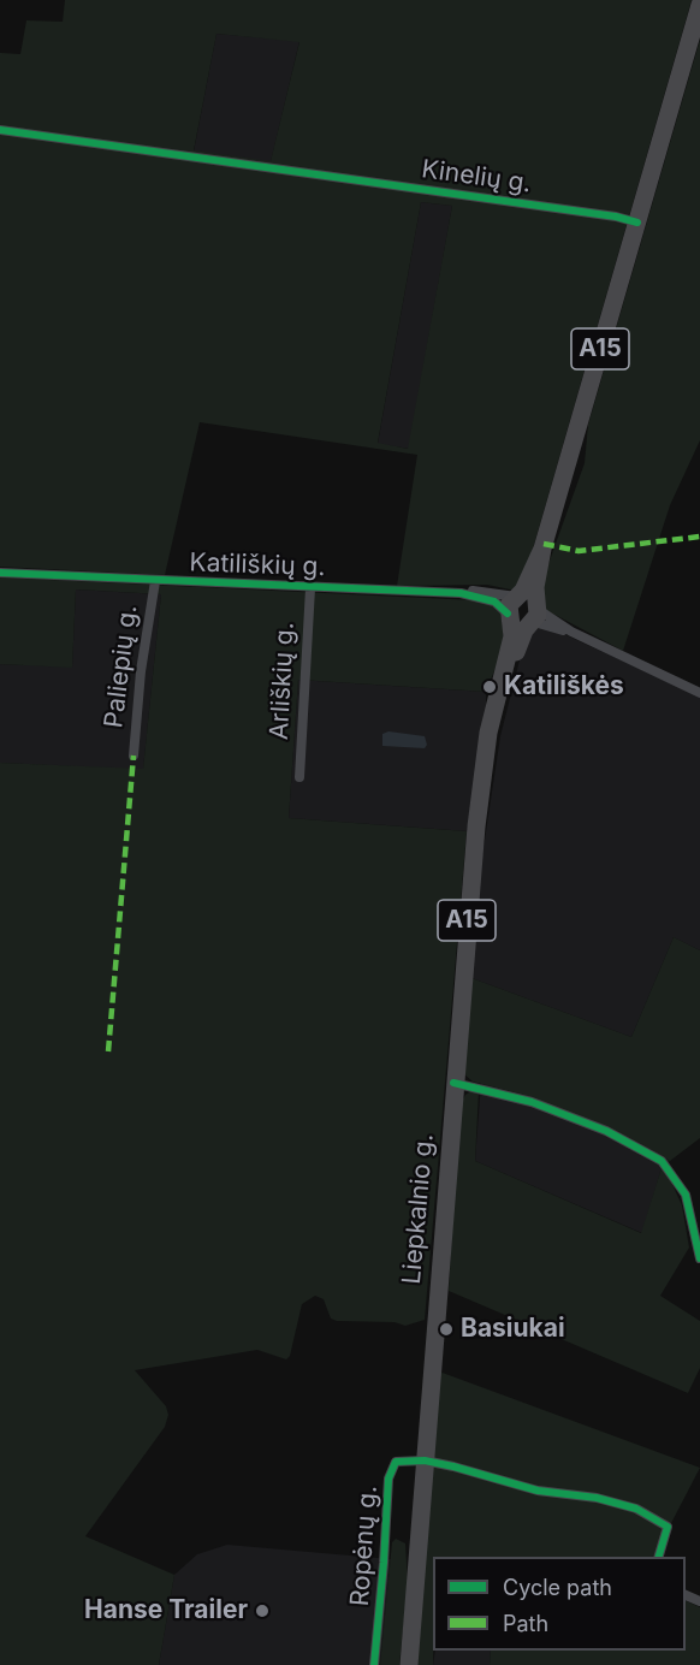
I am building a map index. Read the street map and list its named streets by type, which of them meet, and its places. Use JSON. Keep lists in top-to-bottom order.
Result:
{
  "streets": {
    "highway": ["A15", "Liepkalnio g."],
    "street": [
      "Kinelių g.",
      "Katiliškių g.",
      "Paliepių g.",
      "Arliškių g.",
      "Ropėnų g."
    ]
  },
  "crossings": [
    ["Kinelių g.", "A15"],
    ["Kinelių g.", "Liepkalnio g."],
    ["A15", "Liepkalnio g."],
    ["Katiliškių g.", "Paliepių g."],
    ["Katiliškių g.", "Arliškių g."],
    ["Katiliškių g.", "Liepkalnio g."],
    ["Liepkalnio g.", "Ropėnų g."]
  ],
  "places": ["Katiliškės", "Basiukai", "Hanse Trailer"],
  "legend": ["Cycle path", "Path"]
}
